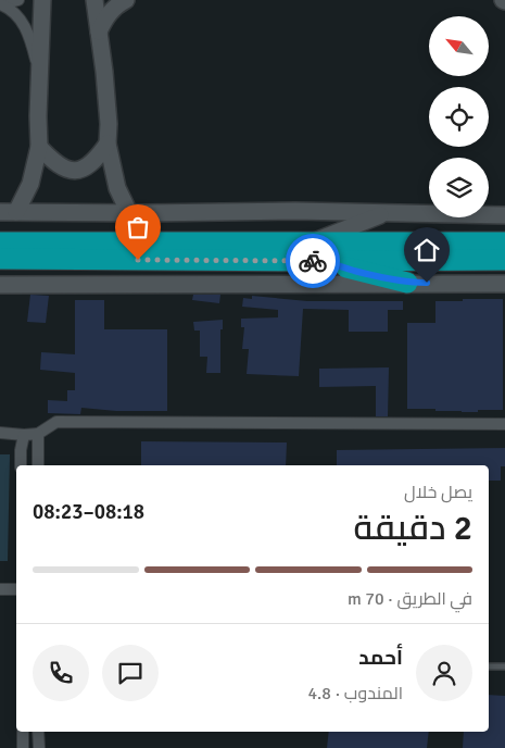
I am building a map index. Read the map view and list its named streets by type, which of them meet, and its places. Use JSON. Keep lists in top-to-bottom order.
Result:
{
  "north": "top left",
  "page": {
    "heading": ["2 دقيقة", "يصل خلال", "08:18–08:23"],
    "panel": ["أحمد", "المندوب · 4.8"],
    "bar": "في الطريق · 70 m"
  }
}
